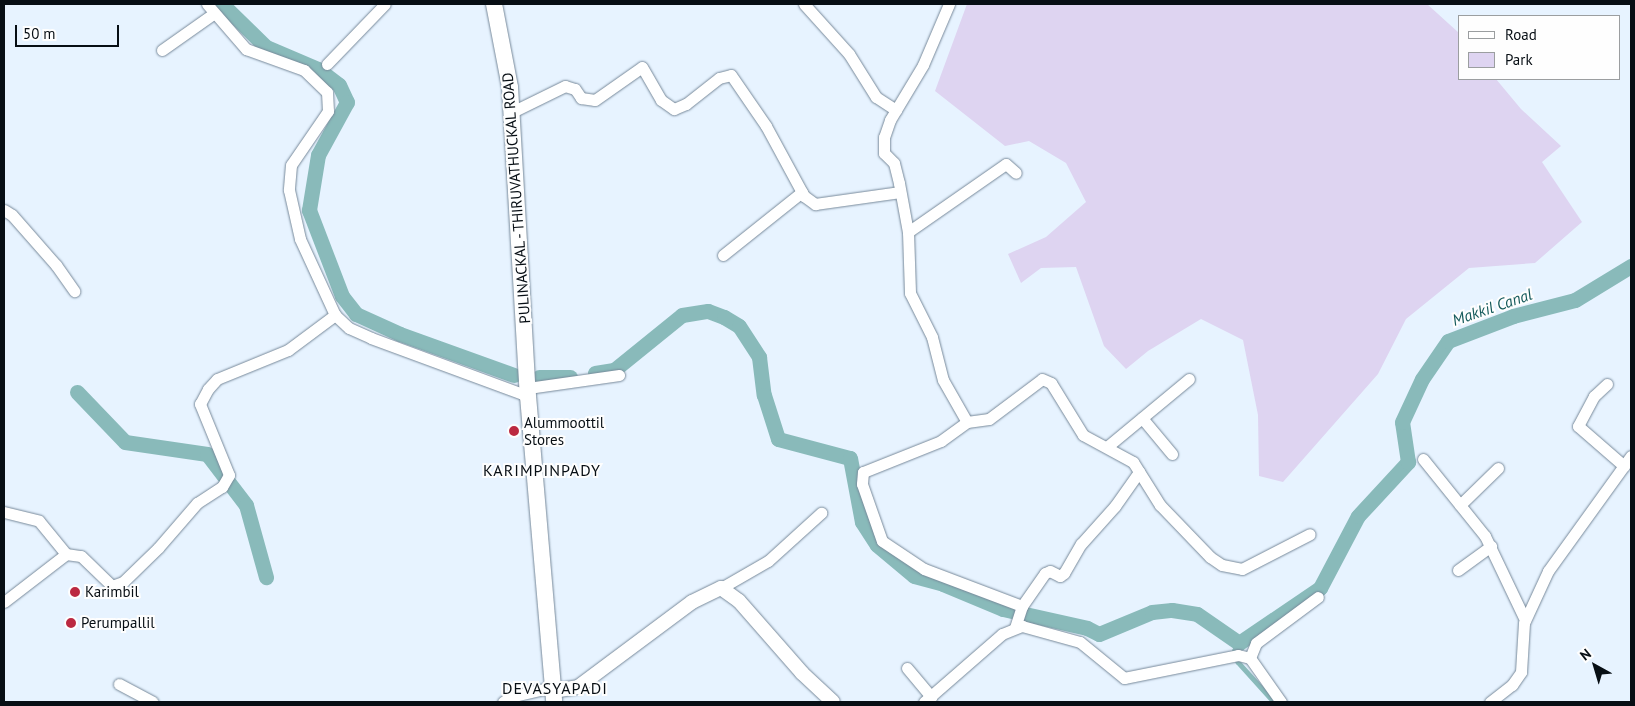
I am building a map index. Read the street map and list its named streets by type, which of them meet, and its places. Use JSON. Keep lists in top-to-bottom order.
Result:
{
  "streets": {
    "main road": ["PULINACKAL - THIRUVATHUCKAL ROAD"]
  },
  "districts": ["KARIMPINPADY", "DEVASYAPADI"],
  "water": ["Makkil Canal"],
  "places": ["Alummoottil Stores", "Karimbil", "Perumpallil"],
  "legend": ["Road", "Park"],
  "scale_bar": "50 m",
  "north": "top left"
}
